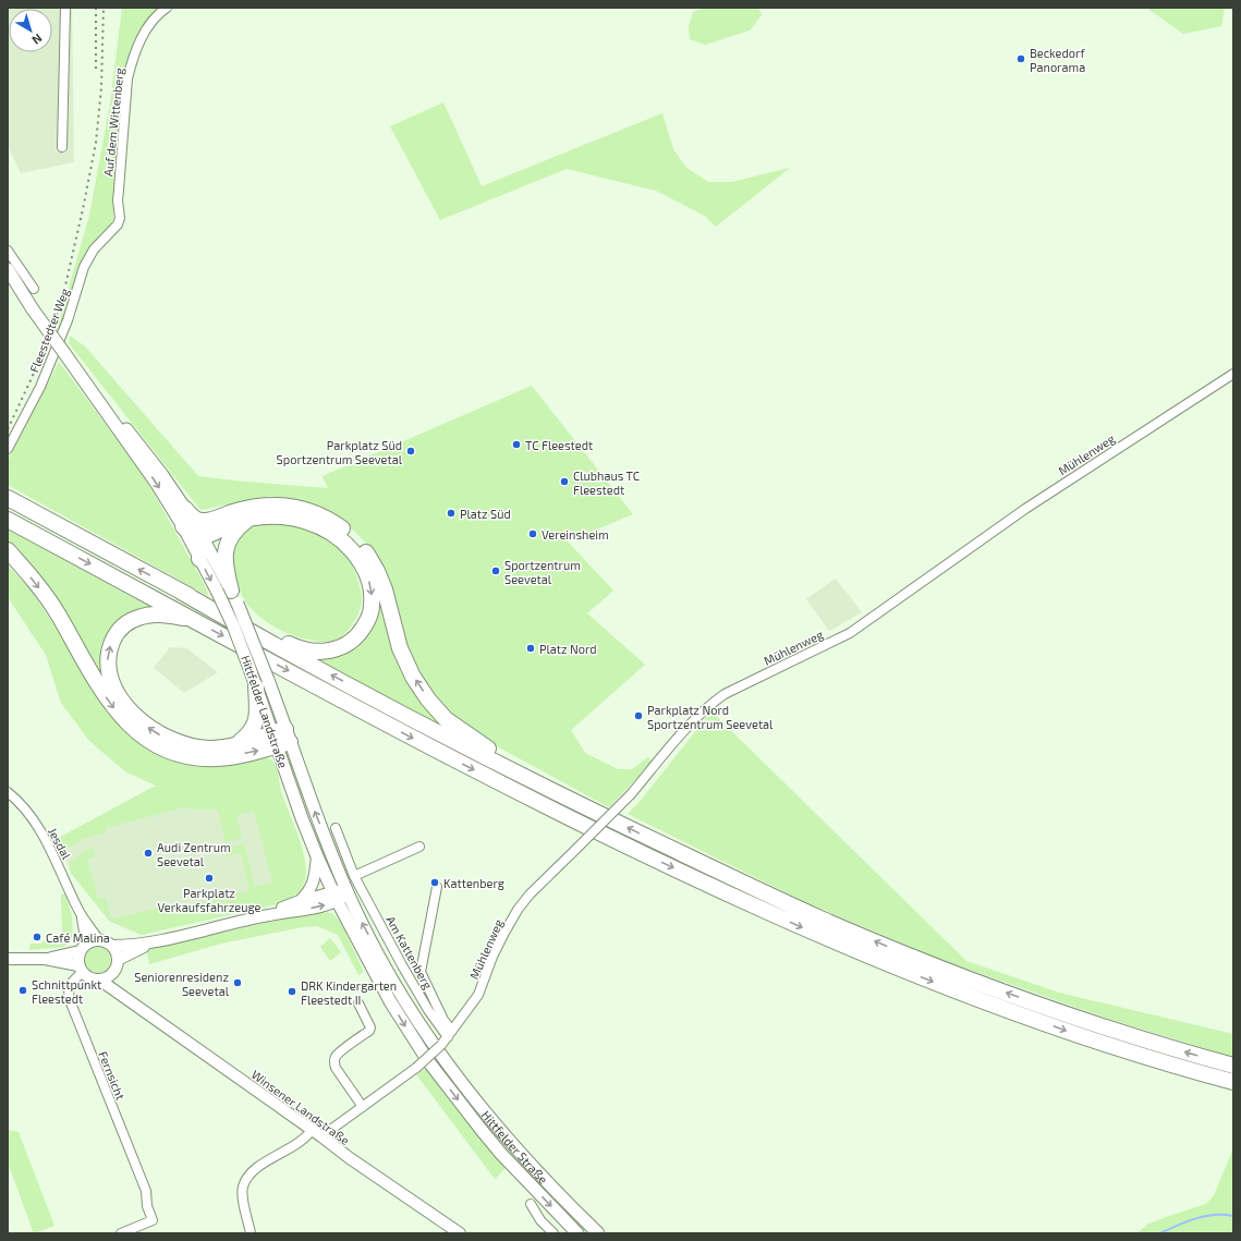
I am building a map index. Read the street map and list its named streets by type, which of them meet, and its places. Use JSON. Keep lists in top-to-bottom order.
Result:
{
  "streets": {
    "main road": ["Hittfelder Landstraße", "Hittfelder Straße"],
    "street": [
      "Auf dem Wittenberg",
      "Fleestedter Weg",
      "Mühlenweg",
      "Jesdal",
      "Am Kattenberg",
      "Fernsicht",
      "Winsener Landstraße"
    ]
  },
  "crossings": [
    ["Auf dem Wittenberg", "Fleestedter Weg"],
    ["Mühlenweg", "Hittfelder Landstraße"],
    ["Mühlenweg", "Am Kattenberg"],
    ["Mühlenweg", "Winsener Landstraße"],
    ["Mühlenweg", "Hittfelder Straße"],
    ["Hittfelder Landstraße", "Hittfelder Straße"],
    ["Jesdal", "Fernsicht"],
    ["Jesdal", "Winsener Landstraße"],
    ["Fernsicht", "Winsener Landstraße"]
  ],
  "places": [
    "Beckedorf Panorama",
    "TC Fleestedt",
    "Parkplatz Süd Sportzentrum Seevetal",
    "Clubhaus TC Fleestedt",
    "Platz Süd",
    "Vereinsheim",
    "Sportzentrum Seevetal",
    "Platz Nord",
    "Parkplatz Nord Sportzentrum Seevetal",
    "Audi Zentrum Seevetal",
    "Parkplatz Verkaufsfahrzeuge",
    "Kattenberg",
    "Café Malina",
    "Seniorenresidenz Seevetal",
    "Schnittpunkt Fleestedt",
    "DRK Kindergarten Fleestedt II"
  ],
  "north": "bottom right"
}
